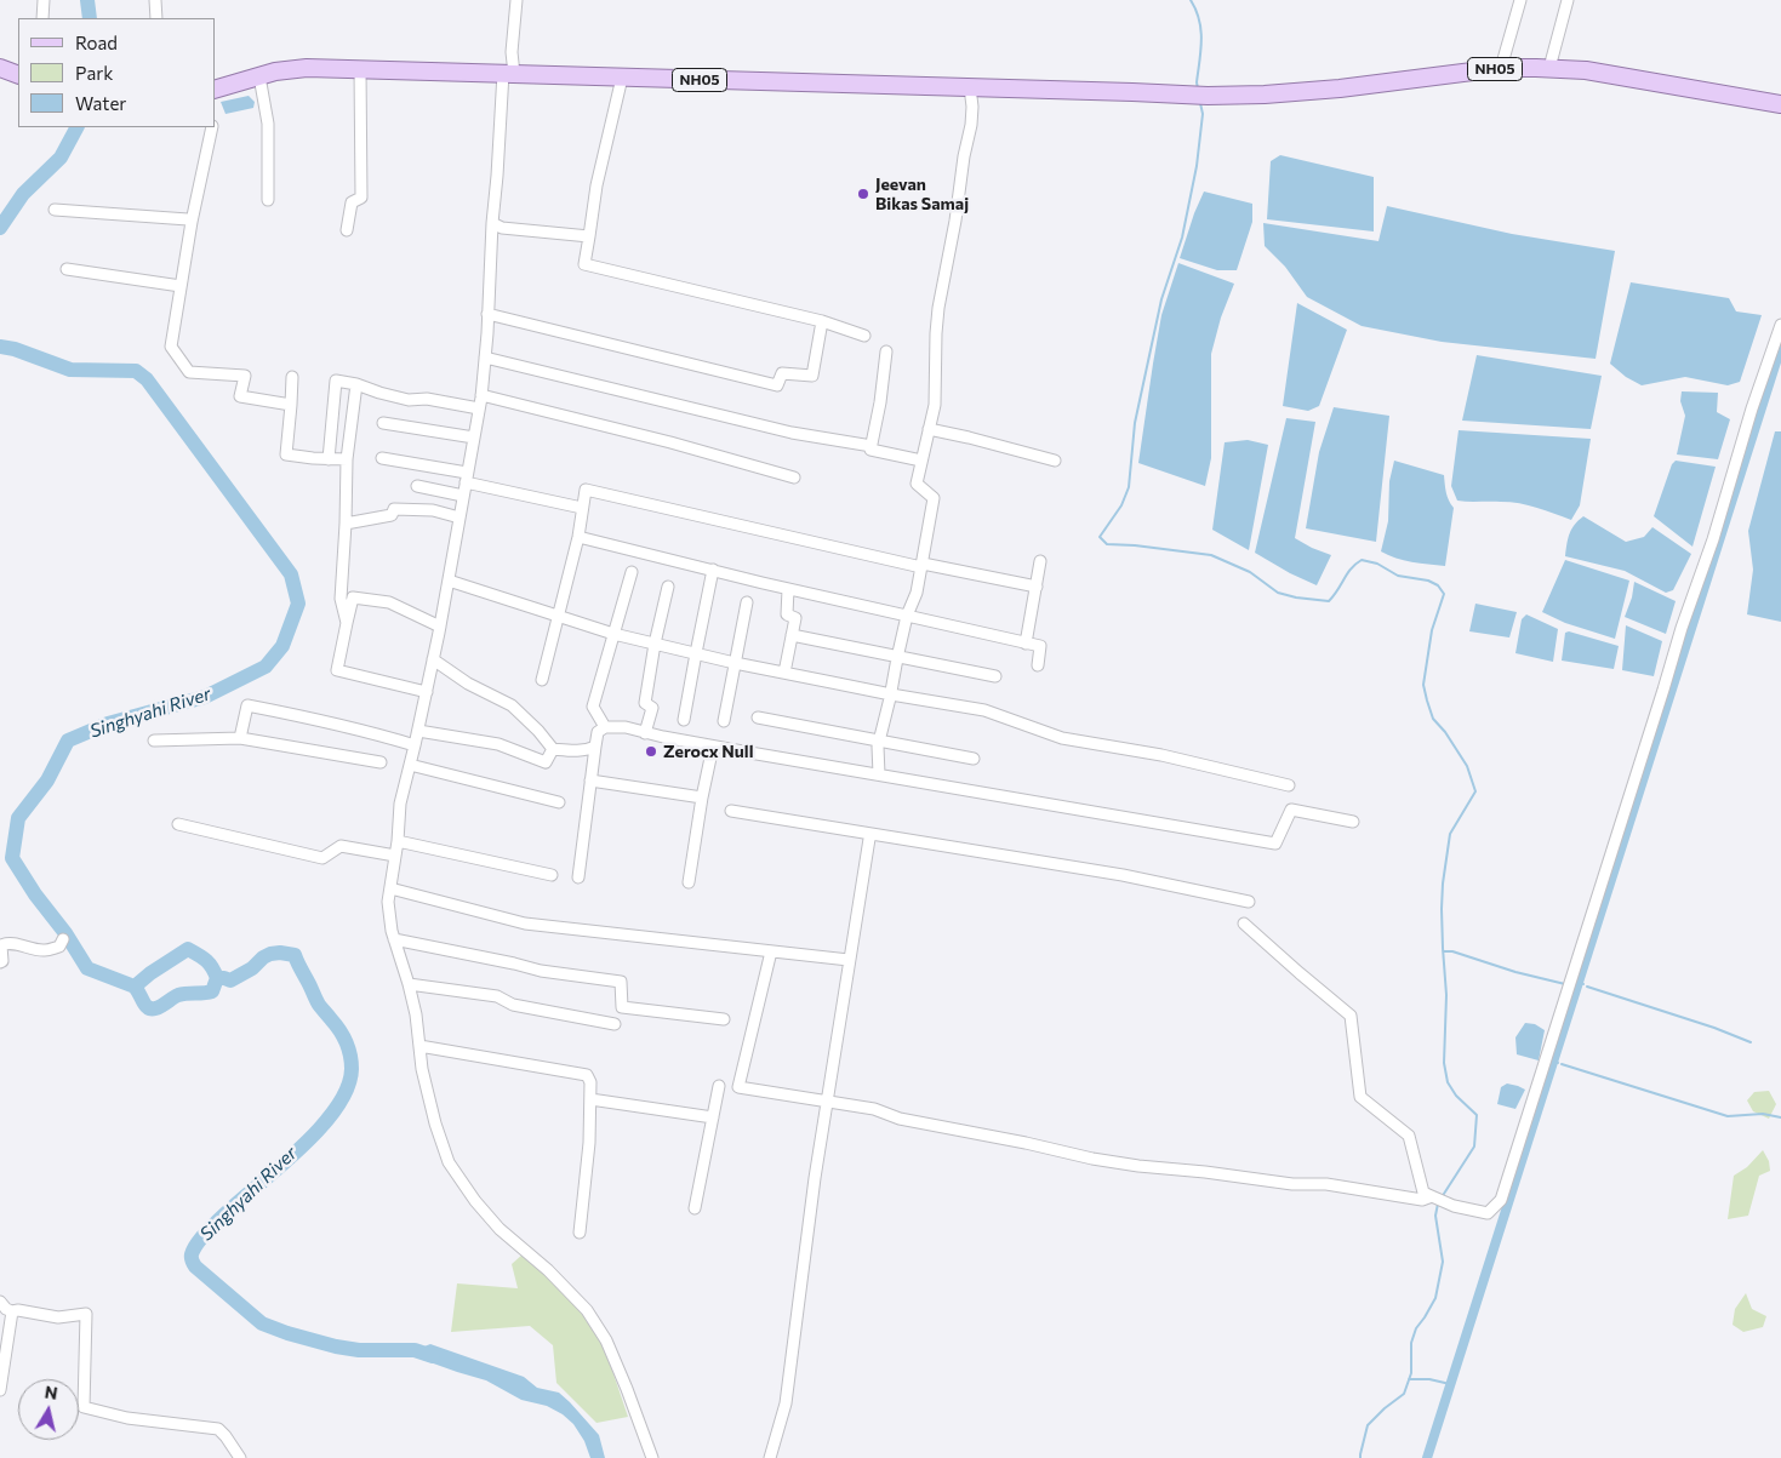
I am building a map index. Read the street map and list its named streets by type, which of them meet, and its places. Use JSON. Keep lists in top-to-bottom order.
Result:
{
  "streets": {
    "main road": ["NH05"]
  },
  "water": ["Singhyahi River"],
  "places": ["Jeevan Bikas Samaj", "Zerocx Null"],
  "legend": ["Road", "Park", "Water"],
  "north": "top"
}
